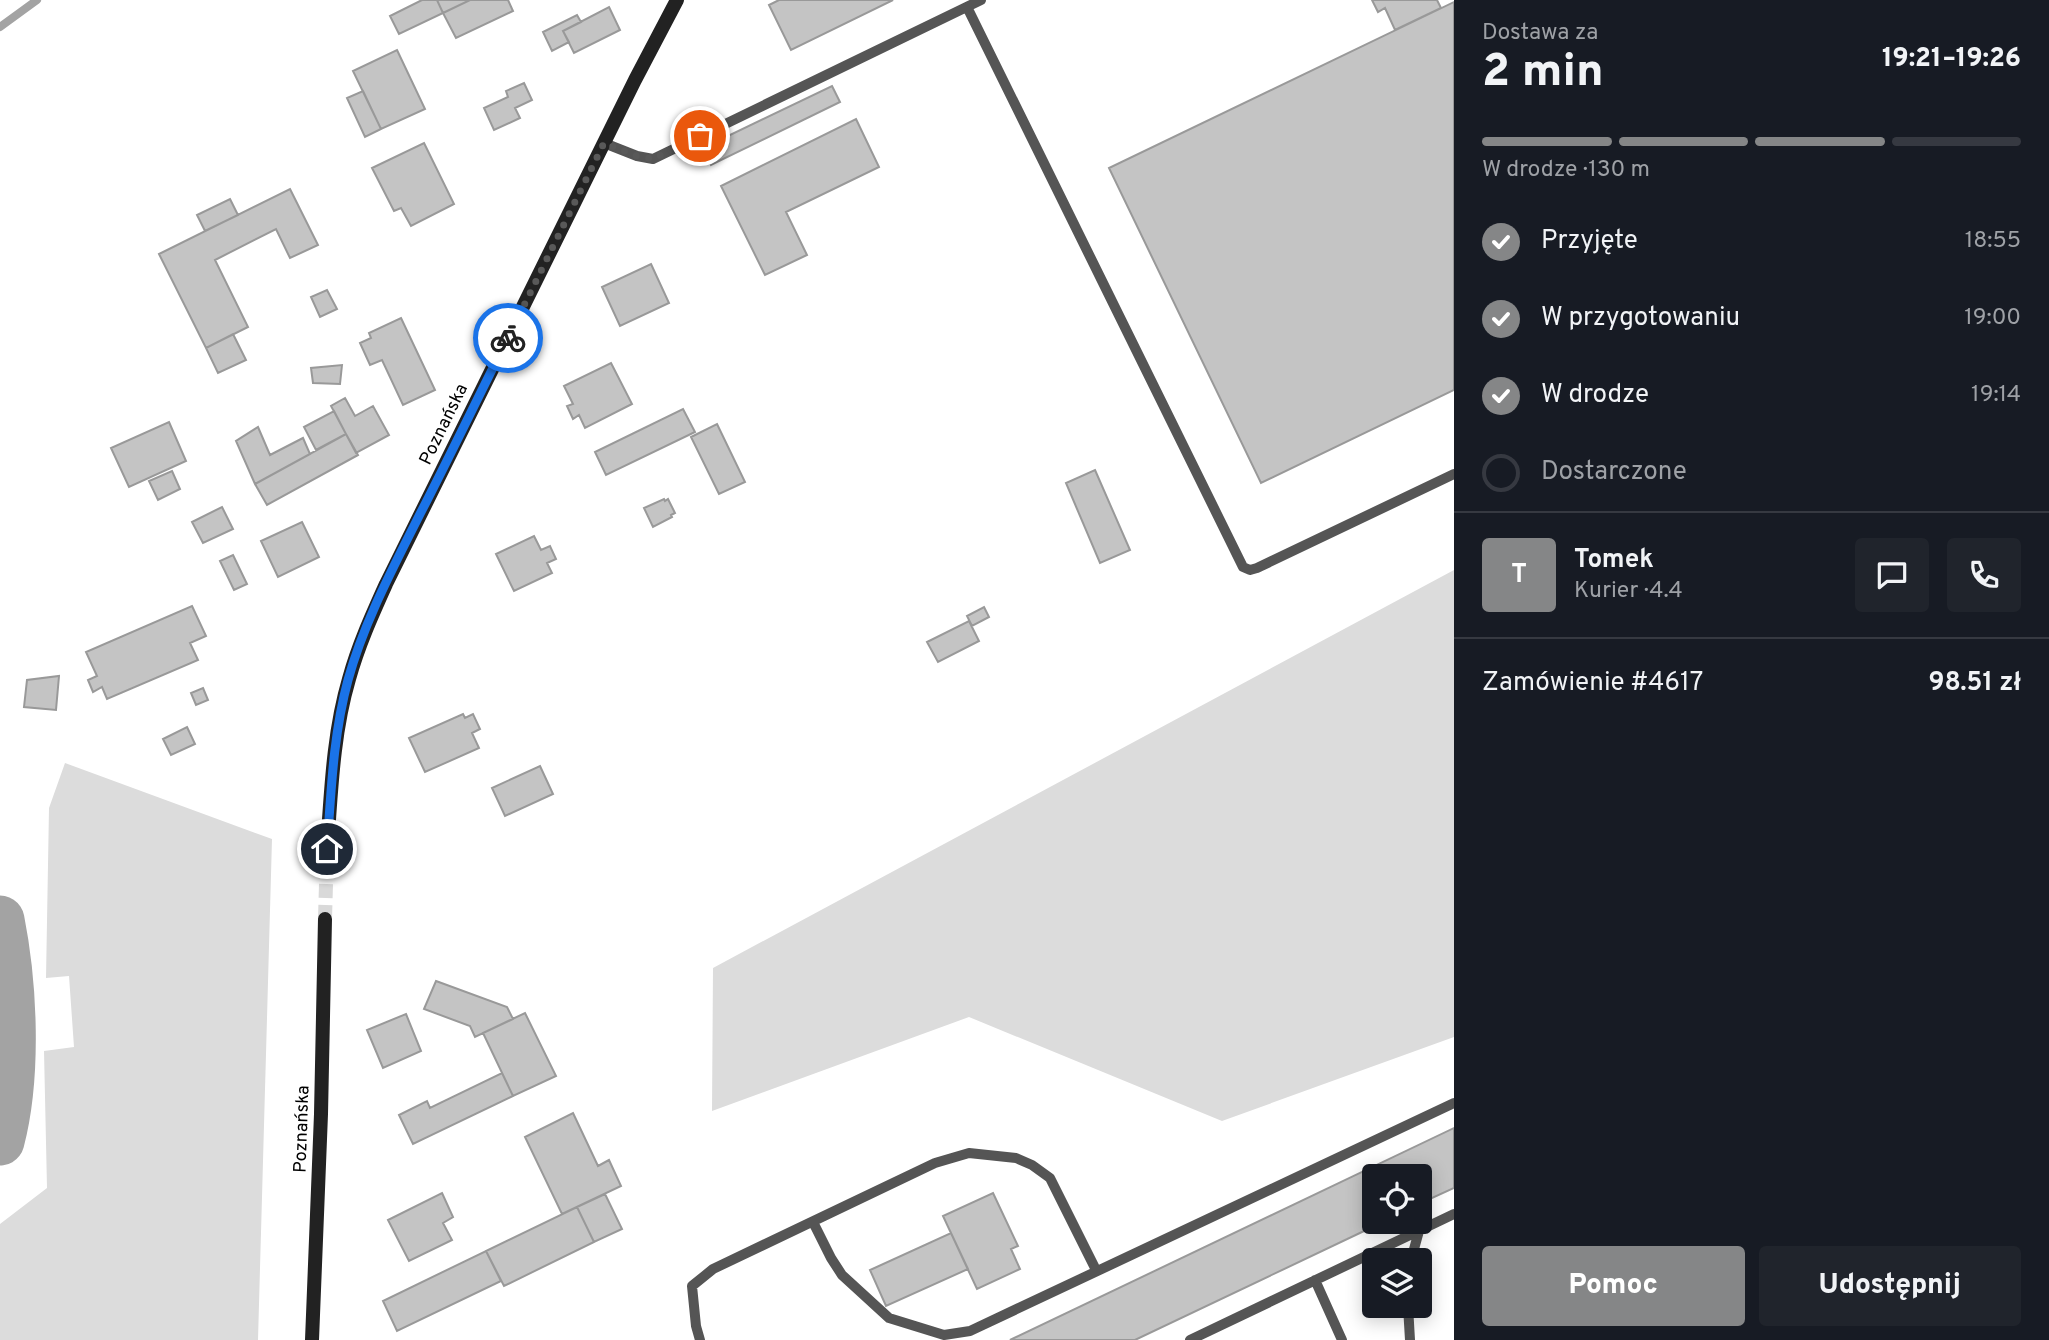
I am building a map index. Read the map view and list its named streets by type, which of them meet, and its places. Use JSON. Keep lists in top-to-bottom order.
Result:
{
  "streets": {
    "street": ["Poznańska"]
  },
  "page": {
    "heading": ["2 min", "Dostawa za", "19:21–19:26"],
    "panel": [
      "Tomek",
      "Kurier · 4.4",
      "Zamówienie #4617",
      "98.51 zł"
    ],
    "bar": "W drodze · 130 m",
    "list": [
      ["Przyjęte", "18:55"],
      ["W przygotowaniu", "19:00"],
      ["W drodze", "19:14"],
      "Dostarczone"
    ],
    "round": "T",
    "buttons": ["Pomoc", "Udostępnij"]
  }
}
